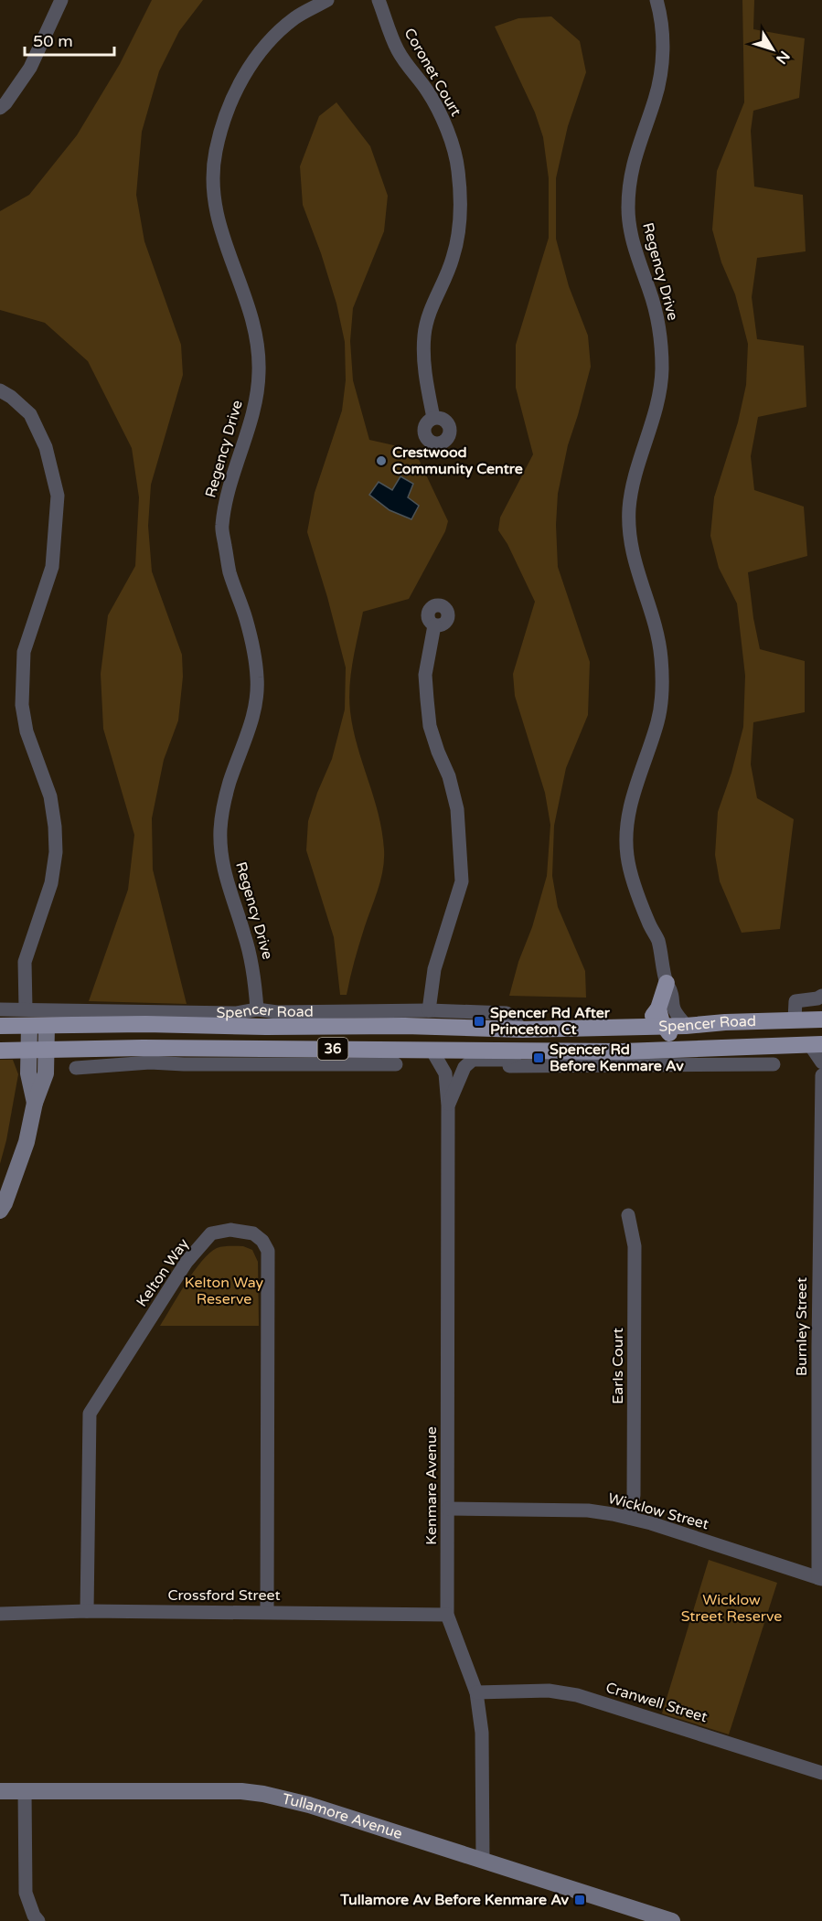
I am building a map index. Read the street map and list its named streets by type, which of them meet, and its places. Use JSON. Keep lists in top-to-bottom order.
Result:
{
  "streets": {
    "main road": ["Spencer Road", "36"],
    "street": [
      "Coronet Court",
      "Regency Drive",
      "Kelton Way",
      "Burnley Street",
      "Earls Court",
      "Kenmare Avenue",
      "Wicklow Street",
      "Crossford Street",
      "Cranwell Street",
      "Tullamore Avenue"
    ]
  },
  "crossings": [
    ["Regency Drive", "Spencer Road"],
    ["Spencer Road", "Kenmare Avenue"],
    ["Kelton Way", "Crossford Street"],
    ["Burnley Street", "Wicklow Street"],
    ["Earls Court", "Wicklow Street"],
    ["Kenmare Avenue", "Wicklow Street"],
    ["Kenmare Avenue", "Crossford Street"],
    ["Kenmare Avenue", "Cranwell Street"],
    ["Kenmare Avenue", "Tullamore Avenue"]
  ],
  "parks": ["Kelton Way Reserve", "Wicklow Street Reserve"],
  "places": {
    "other": ["Crestwood Community Centre"],
    "transit": ["Spencer Rd After Princeton Ct", "Spencer Rd Before Kenmare Av", "Tullamore Av Before Kenmare Av"]
  },
  "scale_bar": "50 m",
  "north": "bottom right"
}
